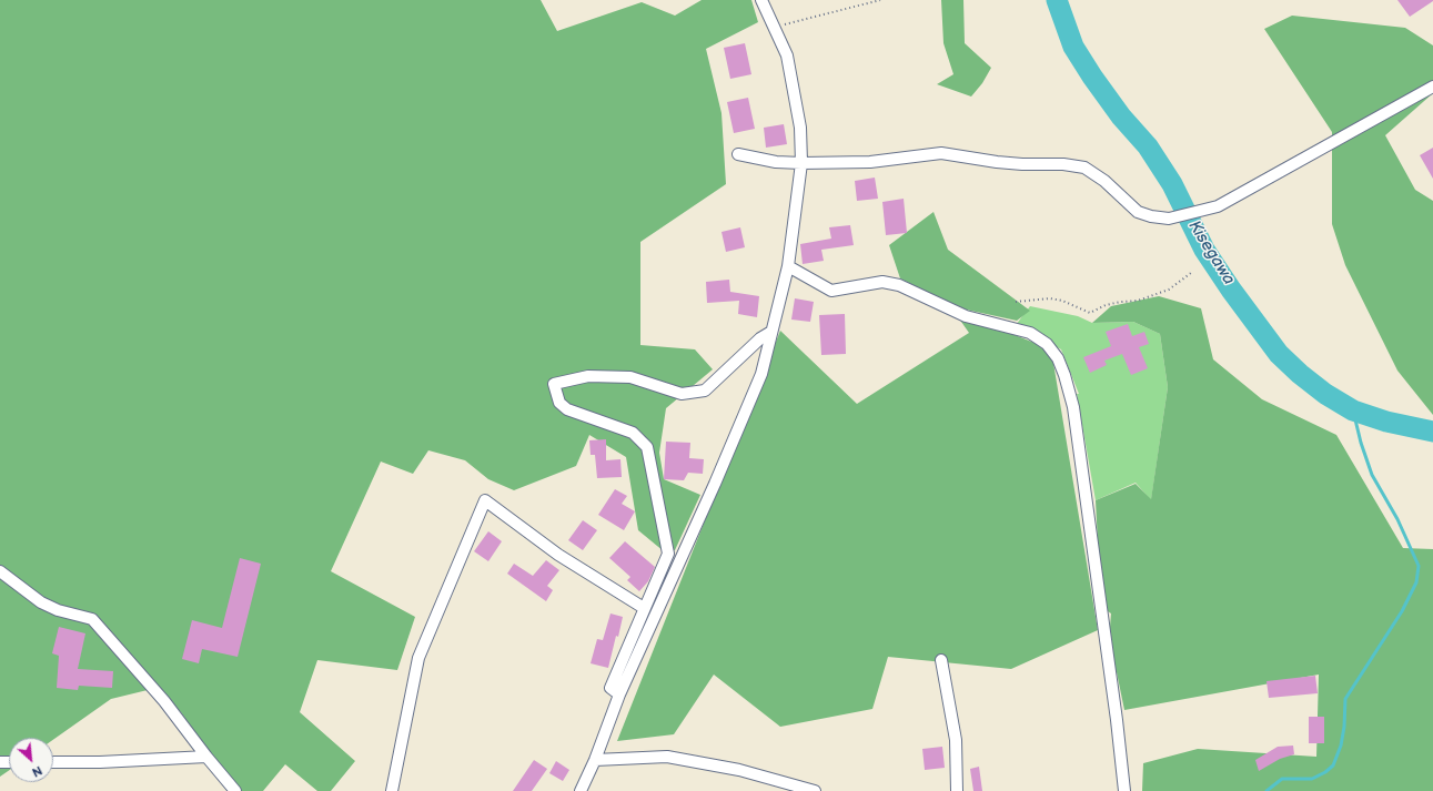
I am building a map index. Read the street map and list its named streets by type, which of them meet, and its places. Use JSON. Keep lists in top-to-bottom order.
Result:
{
  "water": ["Kisegawa"],
  "north": "bottom right"
}
